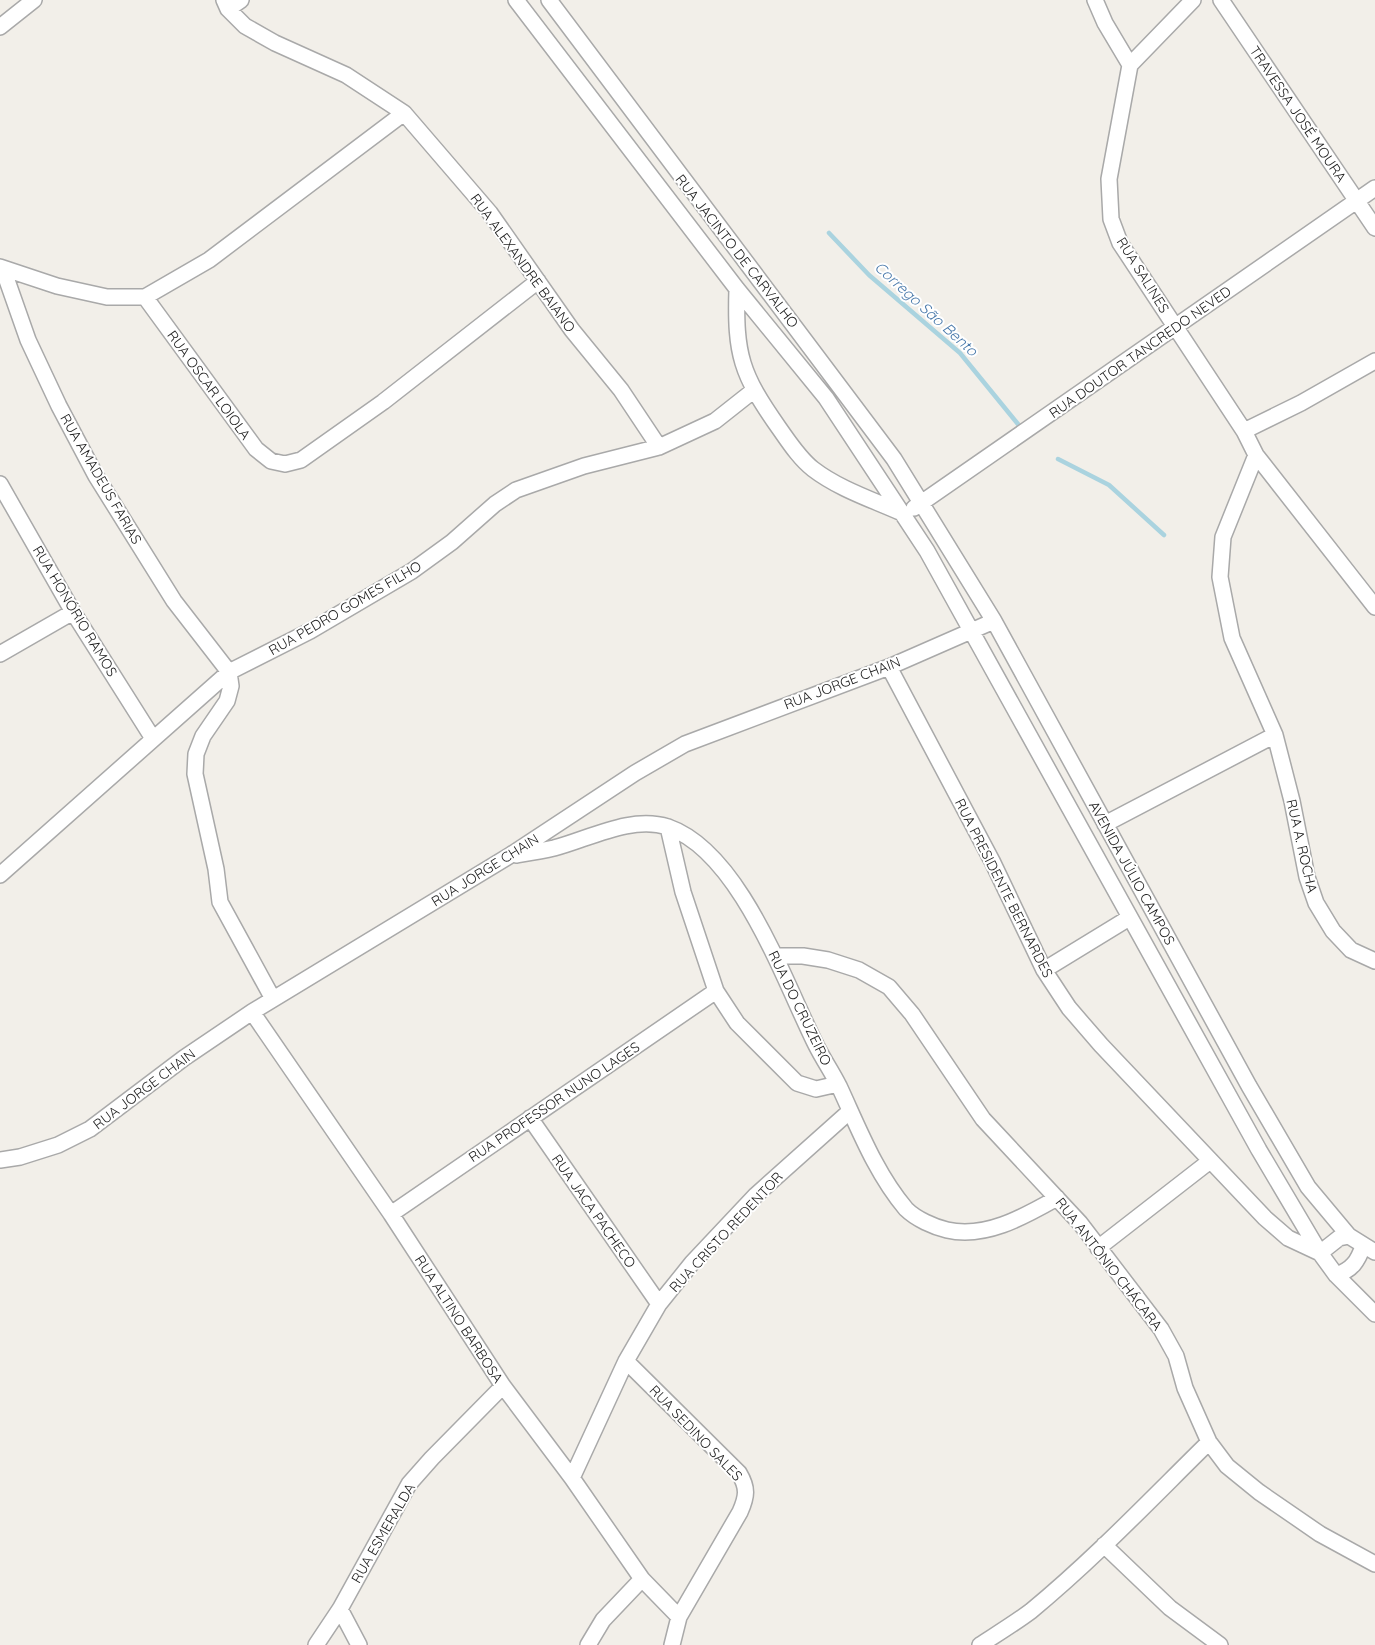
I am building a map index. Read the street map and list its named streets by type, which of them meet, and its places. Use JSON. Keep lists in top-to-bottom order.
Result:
{
  "streets": {
    "street": [
      "TRAVESSA JOSÉ MOURA",
      "RUA JACINTO DE CARVALHO",
      "RUA ALEXANDRE BAIANO",
      "RUA SALINES",
      "RUA DOUTOR TANCREDO NEVED",
      "RUA OSCAR LOIOLA",
      "RUA AMADEUS FARIAS",
      "RUA PEDRO GOMES FILHO",
      "RUA HONÓRIO RAMOS",
      "RUA JORGE CHAIN",
      "RUA A. ROCHA",
      "AVENIDA JÚLIO CAMPOS",
      "RUA PRESIDENTE BERNARDES",
      "RUA DO CRUZEIRO",
      "RUA PROFESSOR NUNO LAGES",
      "RUA JACA PACHECO",
      "RUA CRISTO REDENTOR",
      "RUA ANTÔNIO CHÁCARA",
      "RUA ALTINO BARBOSA",
      "RUA SEDINO SALES",
      "RUA ESMERALDA"
    ]
  },
  "crossings": [
    ["TRAVESSA JOSÉ MOURA", "RUA DOUTOR TANCREDO NEVED"],
    ["RUA JACINTO DE CARVALHO", "RUA DOUTOR TANCREDO NEVED"],
    ["RUA JACINTO DE CARVALHO", "AVENIDA JÚLIO CAMPOS"],
    ["RUA ALEXANDRE BAIANO", "RUA OSCAR LOIOLA"],
    ["RUA ALEXANDRE BAIANO", "RUA PEDRO GOMES FILHO"],
    ["RUA SALINES", "RUA DOUTOR TANCREDO NEVED"],
    ["RUA SALINES", "RUA A. ROCHA"],
    ["RUA DOUTOR TANCREDO NEVED", "AVENIDA JÚLIO CAMPOS"],
    ["RUA OSCAR LOIOLA", "RUA AMADEUS FARIAS"],
    ["RUA AMADEUS FARIAS", "RUA PEDRO GOMES FILHO"],
    ["RUA PEDRO GOMES FILHO", "RUA HONÓRIO RAMOS"],
    ["RUA JORGE CHAIN", "AVENIDA JÚLIO CAMPOS"],
    ["RUA JORGE CHAIN", "RUA PRESIDENTE BERNARDES"],
    ["RUA JORGE CHAIN", "RUA DO CRUZEIRO"],
    ["RUA JORGE CHAIN", "RUA ALTINO BARBOSA"],
    ["RUA DO CRUZEIRO", "RUA CRISTO REDENTOR"],
    ["RUA DO CRUZEIRO", "RUA ANTÔNIO CHÁCARA"],
    ["RUA PROFESSOR NUNO LAGES", "RUA JACA PACHECO"],
    ["RUA PROFESSOR NUNO LAGES", "RUA ALTINO BARBOSA"],
    ["RUA JACA PACHECO", "RUA CRISTO REDENTOR"],
    ["RUA CRISTO REDENTOR", "RUA ALTINO BARBOSA"],
    ["RUA CRISTO REDENTOR", "RUA SEDINO SALES"],
    ["RUA ALTINO BARBOSA", "RUA SEDINO SALES"],
    ["RUA ALTINO BARBOSA", "RUA ESMERALDA"]
  ],
  "water": ["Corrego São Bento"]
}
